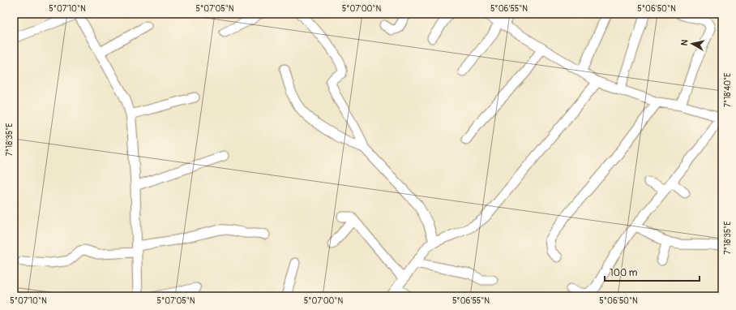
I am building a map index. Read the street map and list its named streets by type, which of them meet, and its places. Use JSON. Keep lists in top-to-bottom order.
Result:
{
  "scale_bar": "100 m",
  "north": "left",
  "coordinates": [
    "5°07'10\"N",
    "5°07'05\"N",
    "5°07'00\"N",
    "5°06'55\"N",
    "5°06'50\"N",
    "7°18'40\"E",
    "7°18'35\"E"
  ]
}
